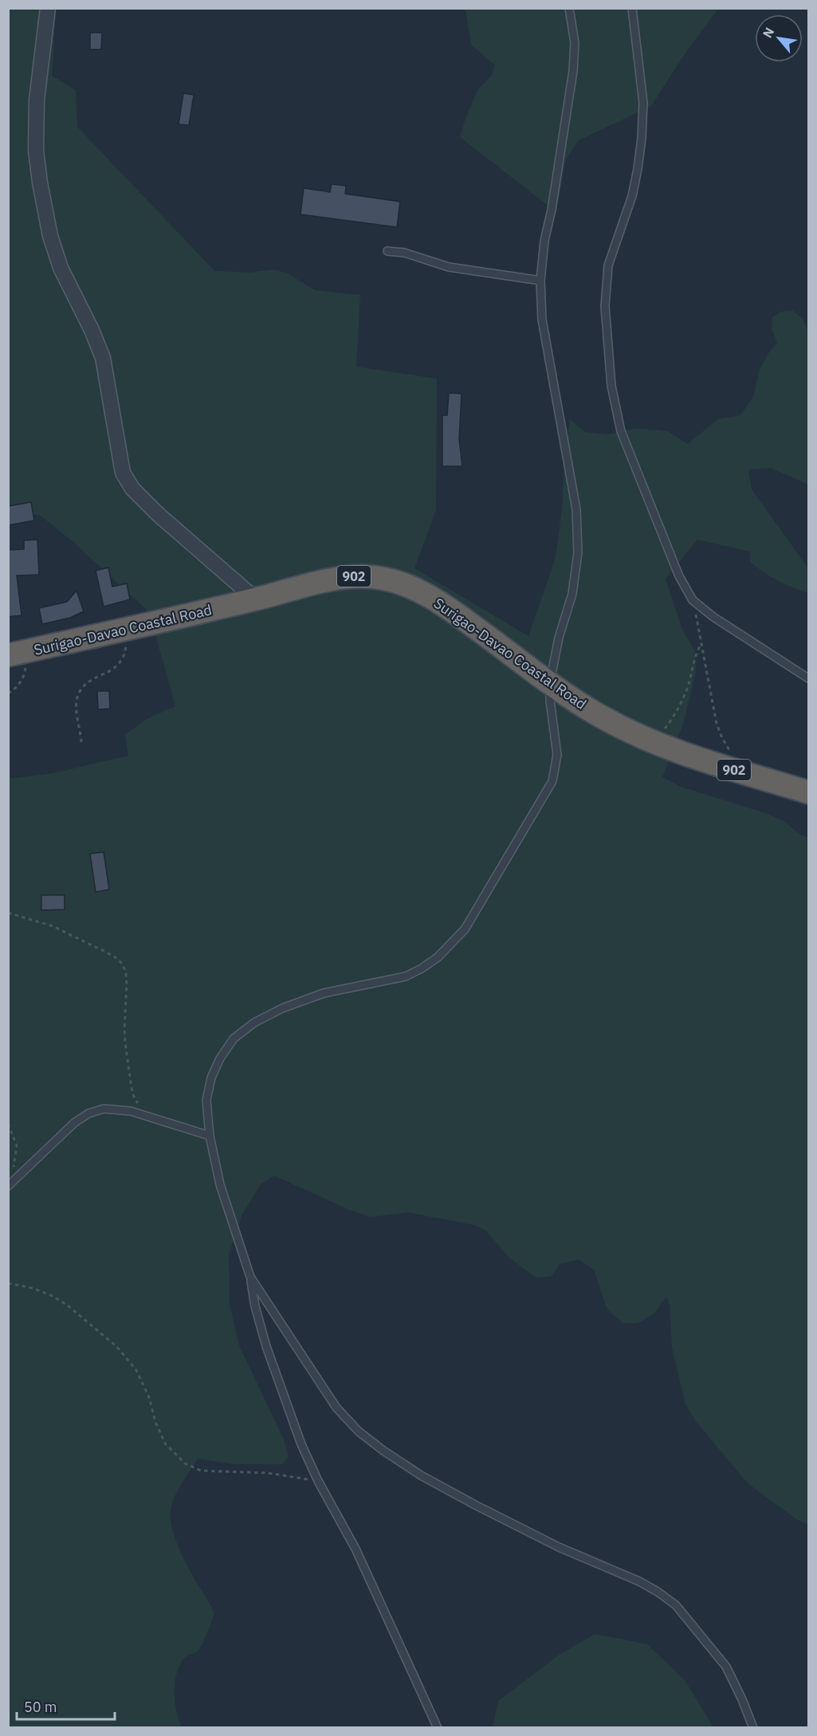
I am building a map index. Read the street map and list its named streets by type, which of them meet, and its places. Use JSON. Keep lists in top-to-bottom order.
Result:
{
  "streets": {
    "highway": ["902", "Surigao-Davao Coastal Road"]
  },
  "scale_bar": "50 m",
  "north": "top left"
}
